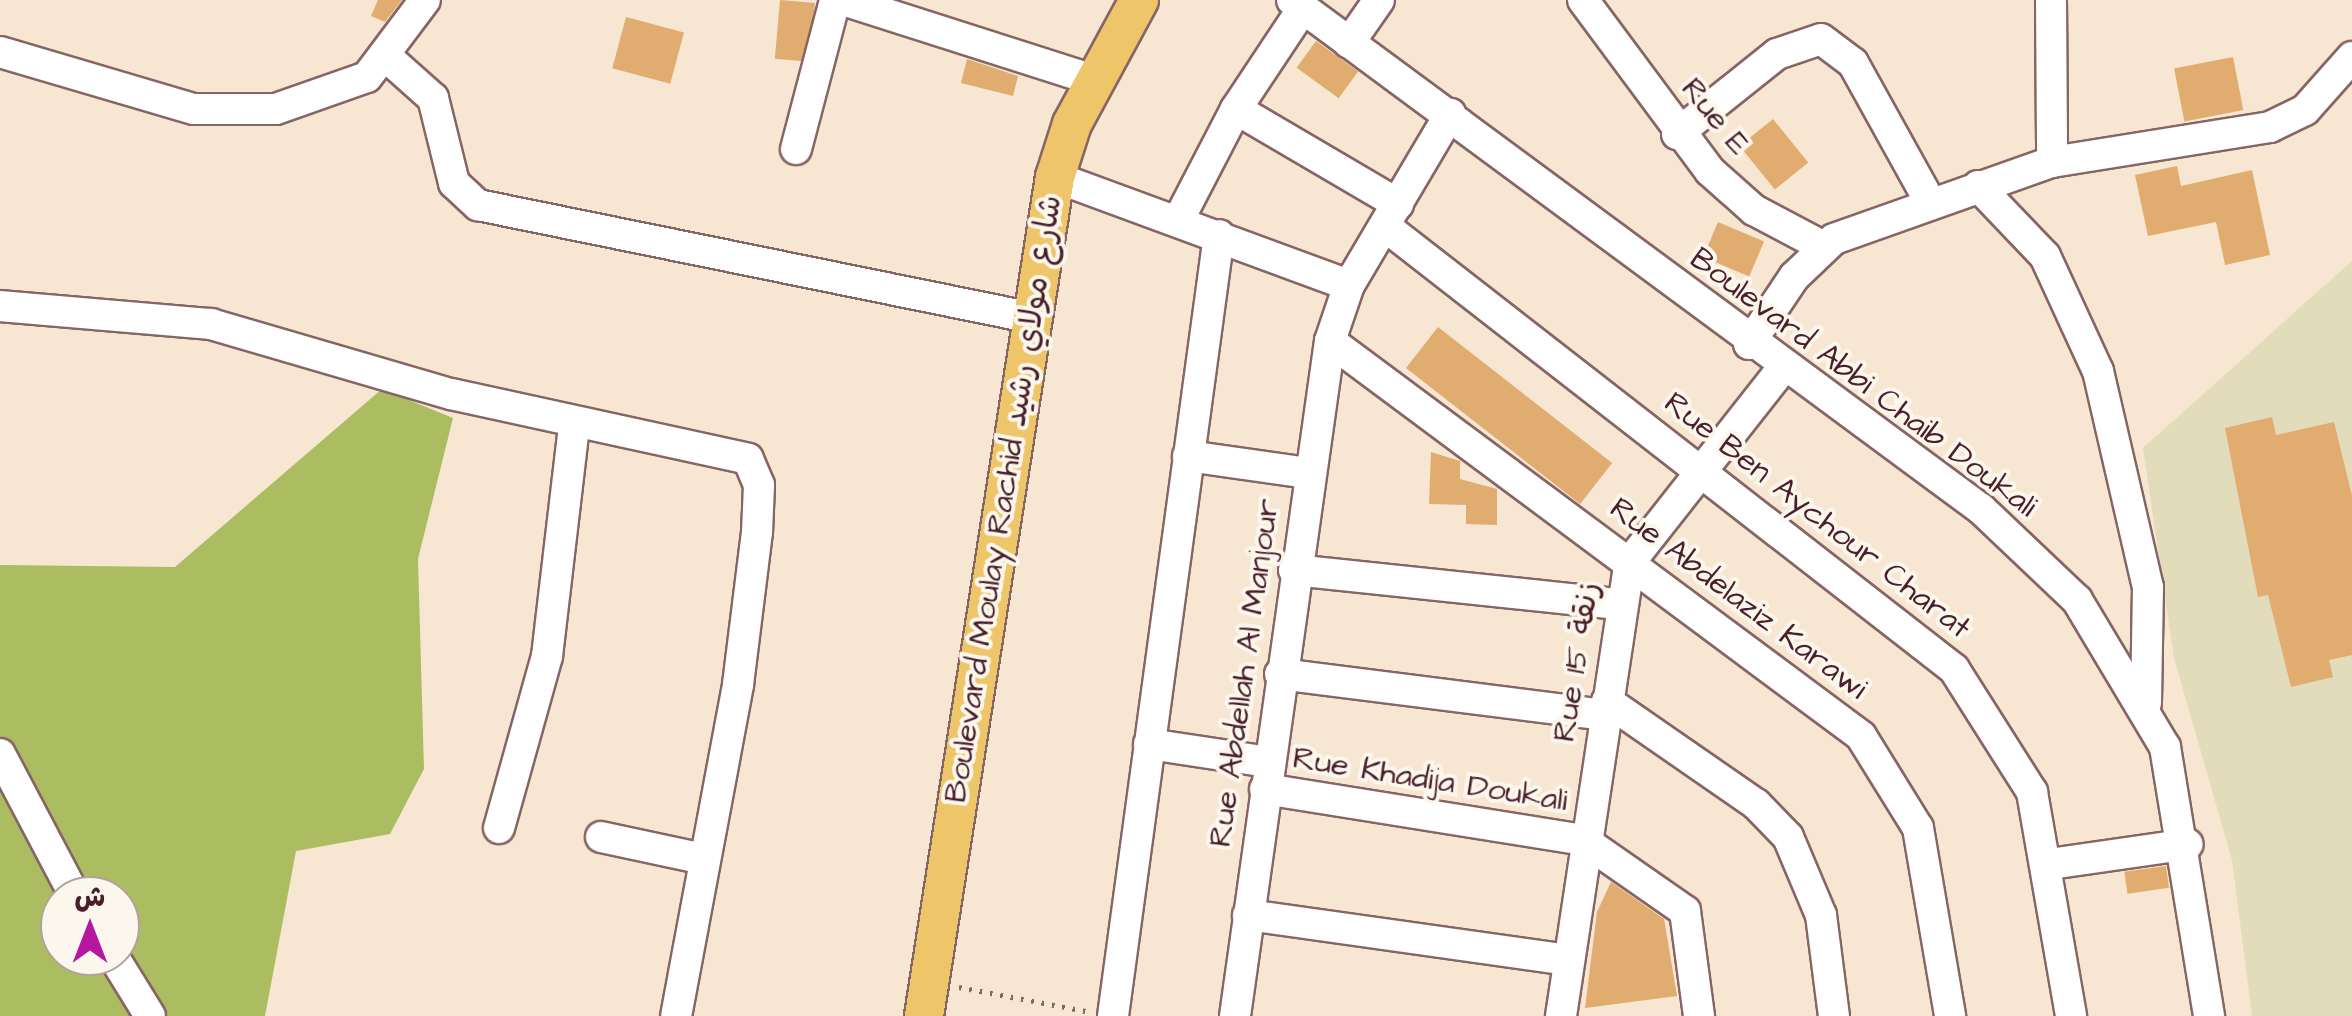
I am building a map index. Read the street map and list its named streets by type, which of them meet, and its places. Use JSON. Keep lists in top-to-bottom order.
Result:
{
  "streets": {
    "main road": ["Boulevard Moulay Rachid شارع مولاي رشيد"],
    "street": [
      "Rue E",
      "Boulevard Abbi Chaib Doukali",
      "Rue Ben Aychour Charat",
      "Rue Abdelaziz Karawi",
      "Rue 15 زنقة",
      "Rue Abdellah Al Manjour",
      "Rue Khadija Doukali"
    ]
  },
  "crossings": [
    ["Boulevard Abbi Chaib Doukali", "Rue 15 زنقة"],
    ["Boulevard Abbi Chaib Doukali", "Rue Abdellah Al Manjour"],
    ["Rue Ben Aychour Charat", "Rue 15 زنقة"],
    ["Rue Ben Aychour Charat", "Rue Abdellah Al Manjour"],
    ["Rue Abdelaziz Karawi", "Rue 15 زنقة"],
    ["Rue Abdelaziz Karawi", "Rue Abdellah Al Manjour"],
    ["Rue 15 زنقة", "Rue Khadija Doukali"],
    ["Rue Abdellah Al Manjour", "Rue Khadija Doukali"]
  ],
  "north": "top"
}
